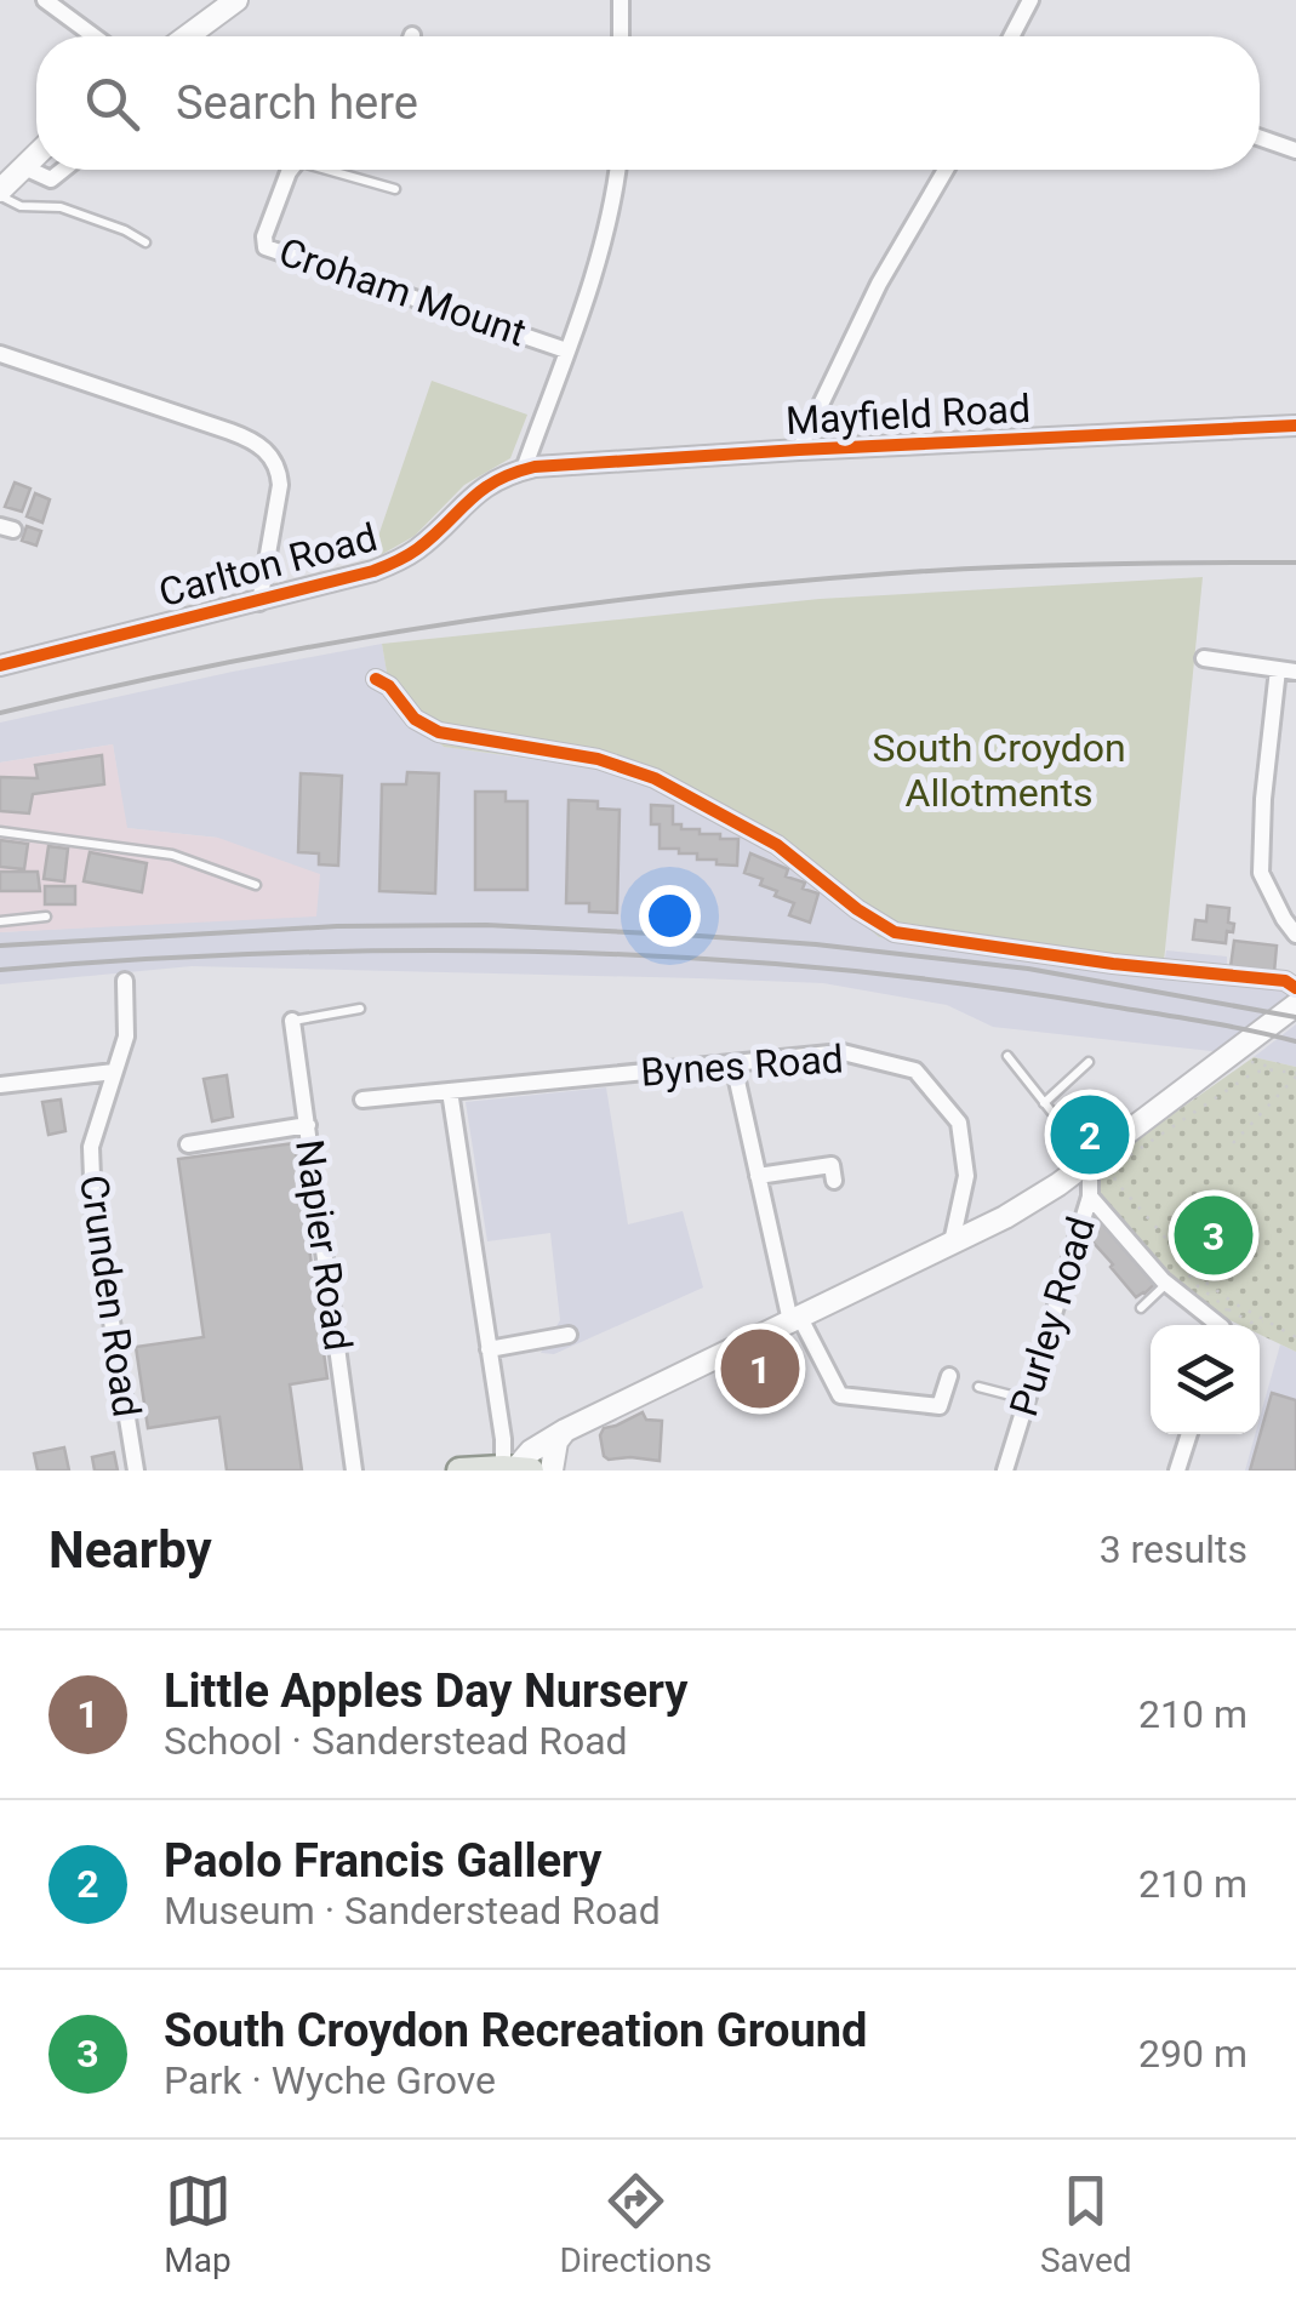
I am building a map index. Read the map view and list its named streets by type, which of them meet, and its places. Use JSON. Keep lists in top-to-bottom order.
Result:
{
  "streets": {
    "street": [
      "Croham Mount",
      "Mayfield Road",
      "Carlton Road",
      "Bynes Road",
      "Napier Road",
      "Crunden Road",
      "Purley Road"
    ]
  },
  "crossings": [
    ["Mayfield Road", "Carlton Road"]
  ],
  "parks": ["South Croydon Allotments"],
  "page": {
    "search": "Search here",
    "pins": ["2", "3", "1"],
    "heading": ["Nearby", "3 results"],
    "list": [
      {
        "mark": "1",
        "name": "Little Apples Day Nursery",
        "note": "School · Sanderstead Road",
        "value": "210 m"
      },
      {
        "mark": "2",
        "name": "Paolo Francis Gallery",
        "note": "Museum · Sanderstead Road",
        "value": "210 m"
      },
      {
        "mark": "3",
        "name": "South Croydon Recreation Ground",
        "note": "Park · Wyche Grove",
        "value": "290 m"
      }
    ],
    "nav": ["Map", "Directions", "Saved"]
  }
}
